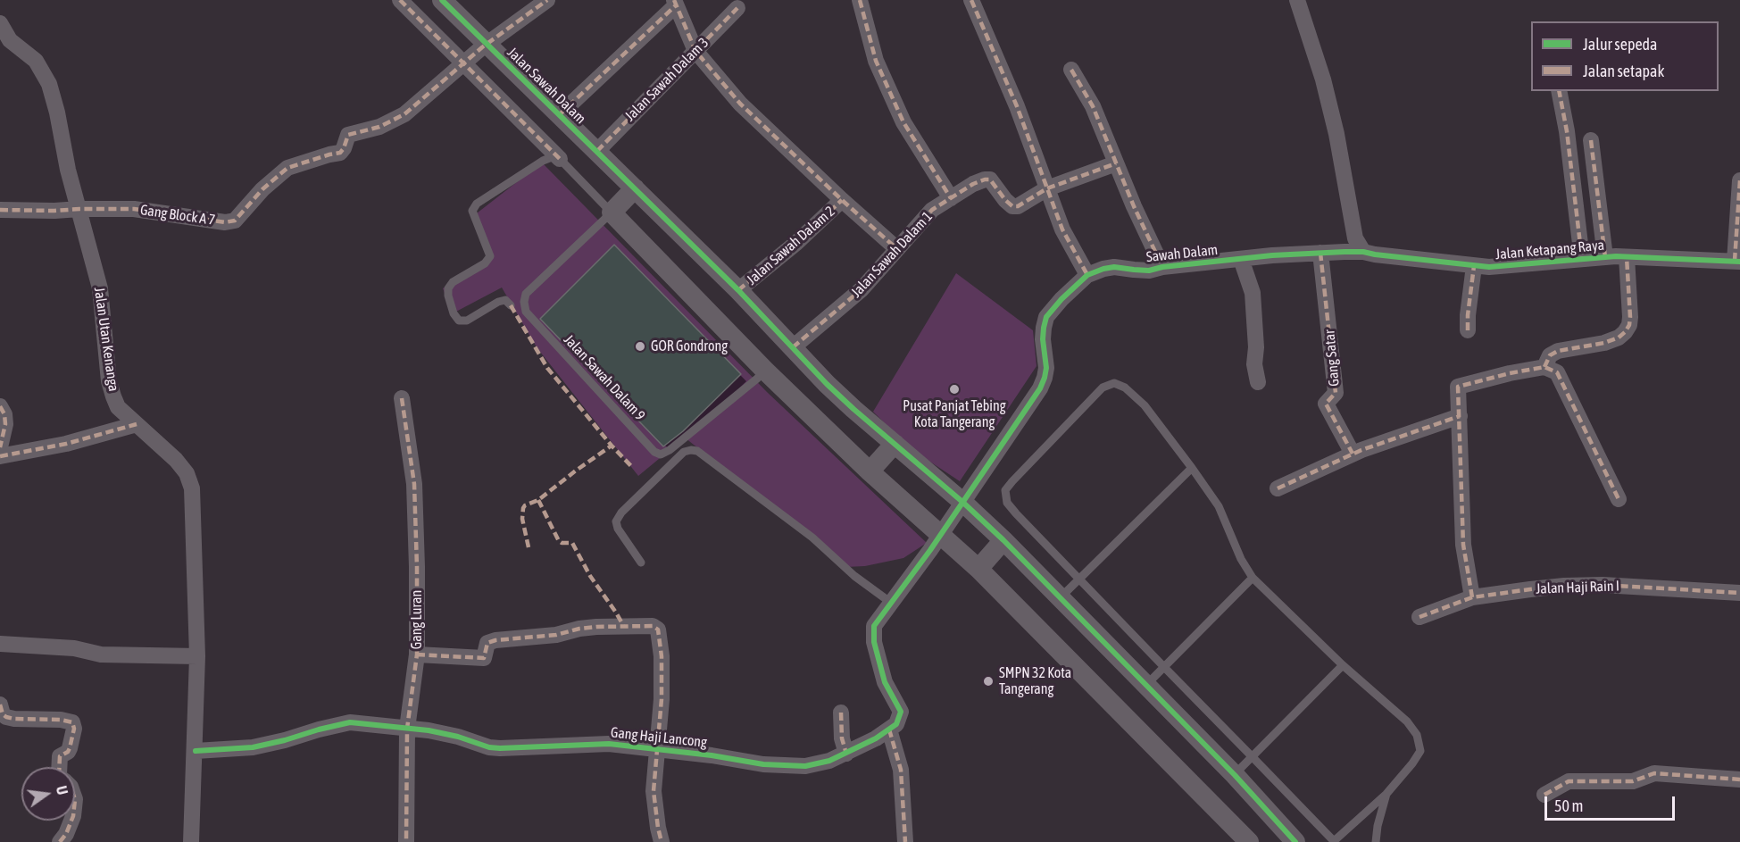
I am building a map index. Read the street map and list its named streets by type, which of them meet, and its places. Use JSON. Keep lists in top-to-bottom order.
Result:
{
  "streets": {
    "street": [
      "Jalan Sawah Dalam 3",
      "Jalan Sawah Dalam",
      "Gang Block A 7",
      "Jalan Sawah Dalam 2",
      "Jalan Ketapang Raya",
      "Sawah Dalam",
      "Jalan Sawah Dalam 1",
      "Jalan Utan Kenanga",
      "Gang Satar",
      "Jalan Haji Rain I",
      "Gang Luran",
      "Gang Haji Lancong"
    ],
    "lane": ["Jalan Sawah Dalam 9"]
  },
  "crossings": [
    ["Jalan Sawah Dalam 3", "Jalan Sawah Dalam"],
    ["Jalan Sawah Dalam", "Gang Block A 7"],
    ["Jalan Sawah Dalam", "Jalan Sawah Dalam 9"],
    ["Gang Block A 7", "Jalan Utan Kenanga"],
    ["Jalan Ketapang Raya", "Sawah Dalam"],
    ["Sawah Dalam", "Gang Satar"],
    ["Jalan Utan Kenanga", "Gang Haji Lancong"],
    ["Gang Luran", "Gang Haji Lancong"]
  ],
  "places": ["GOR Gondrong", "Pusat Panjat Tebing Kota Tangerang", "SMPN 32 Kota Tangerang"],
  "legend": ["Jalur sepeda", "Jalan setapak"],
  "scale_bar": "50 m",
  "north": "right"
}
